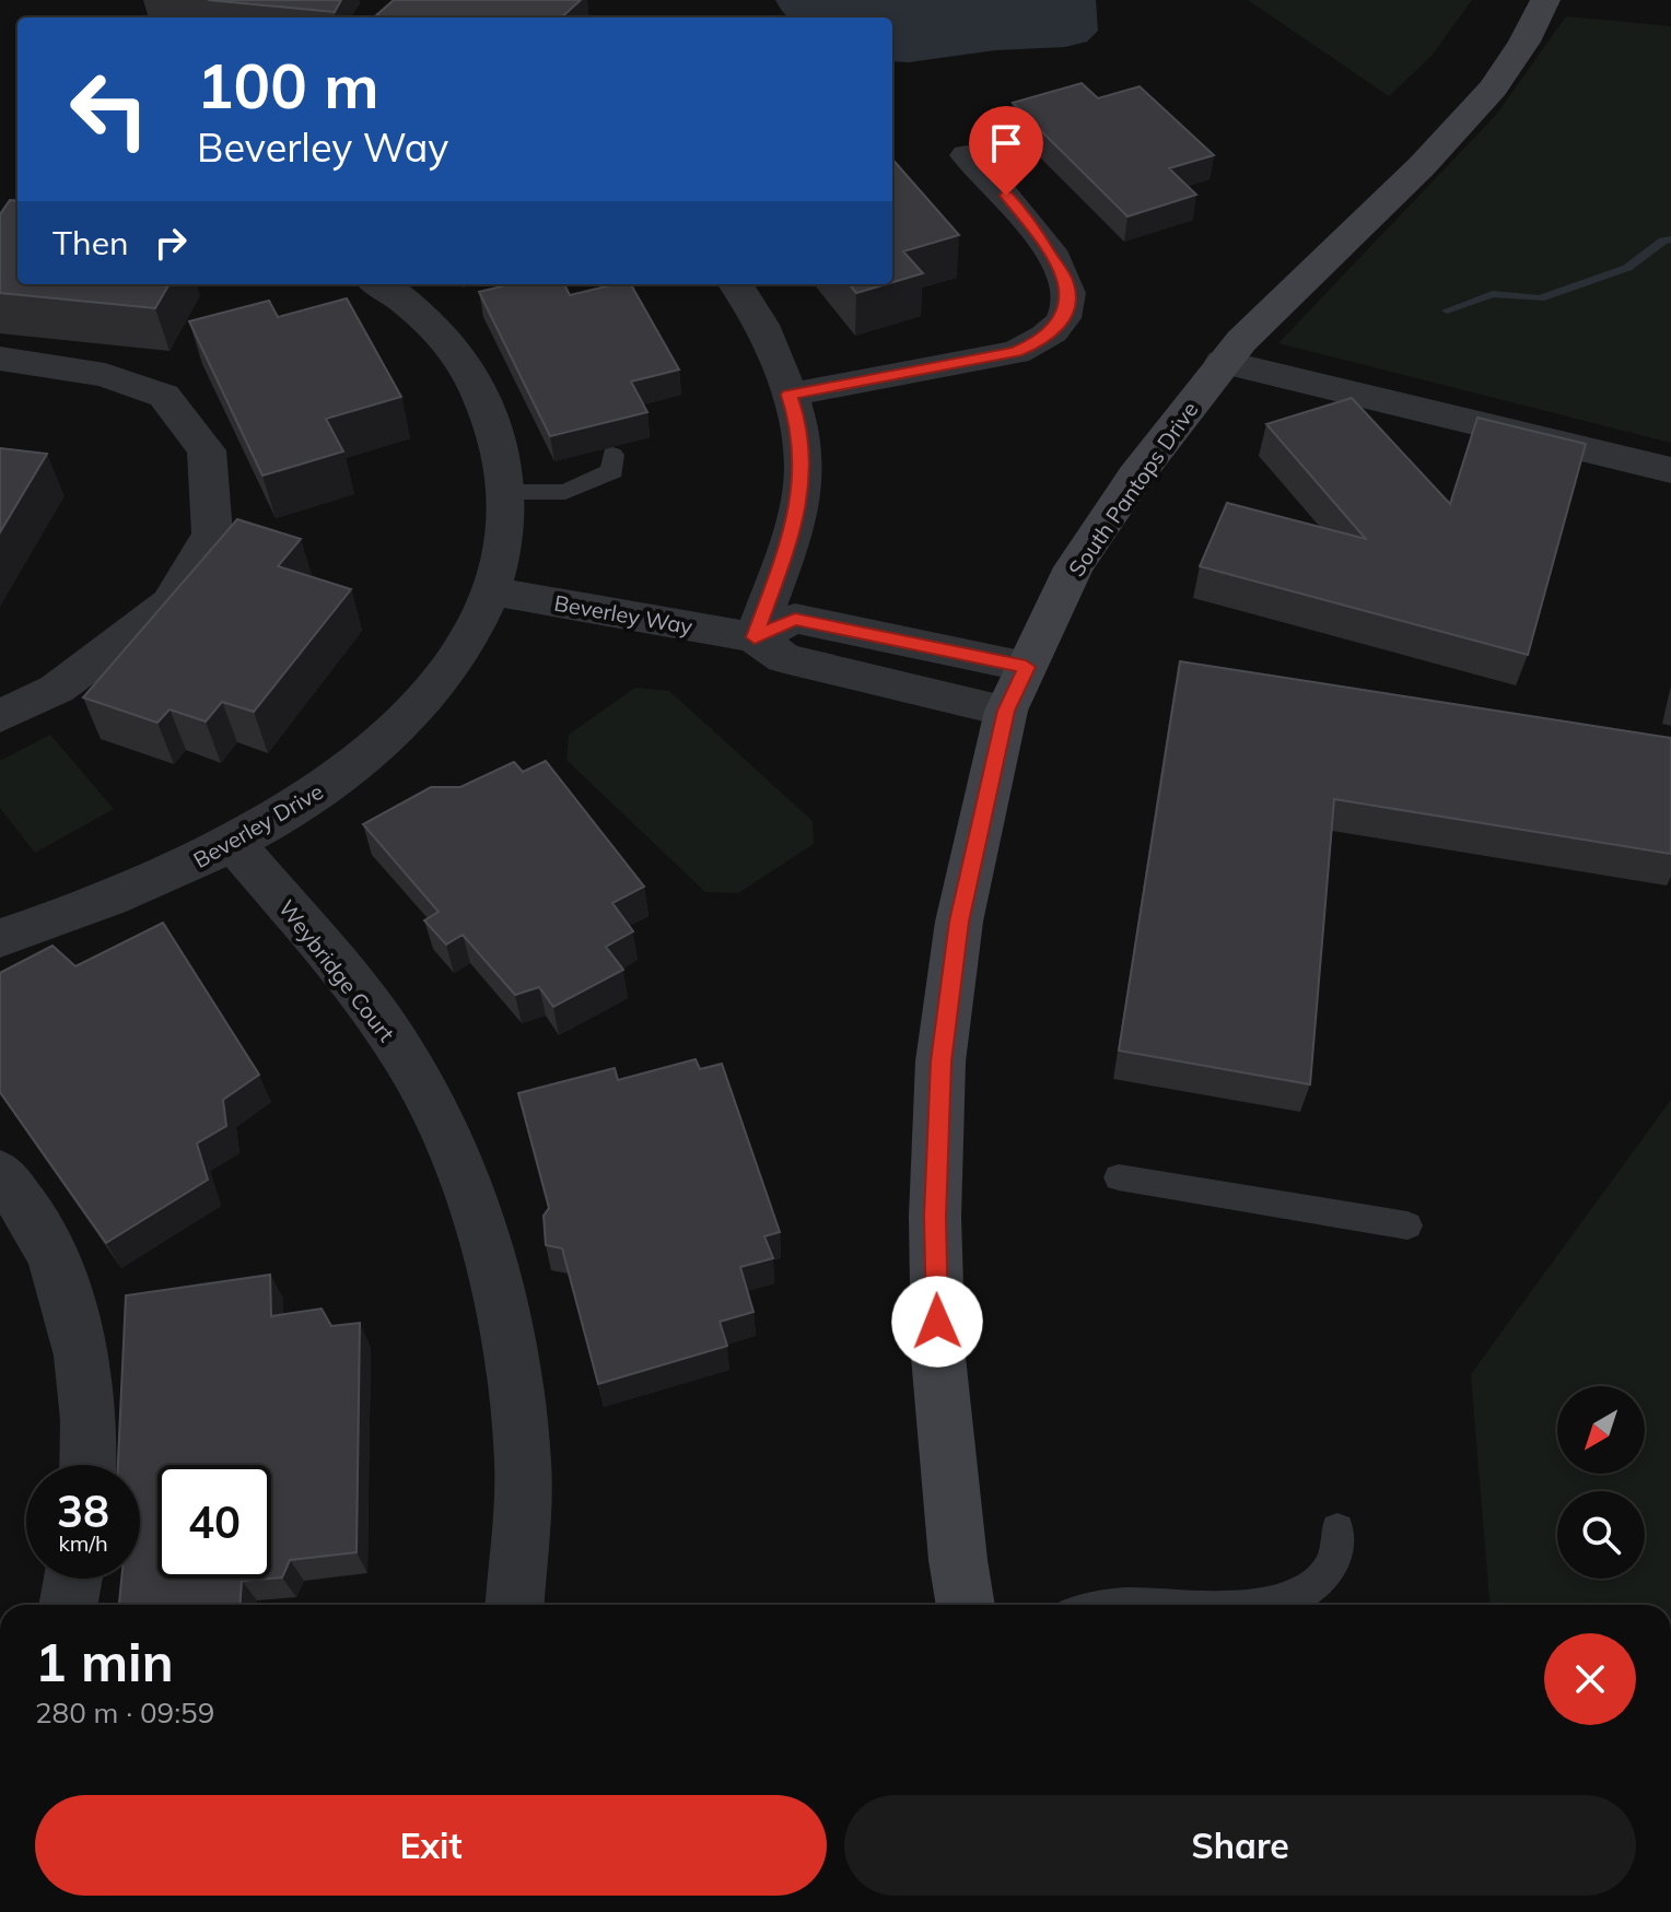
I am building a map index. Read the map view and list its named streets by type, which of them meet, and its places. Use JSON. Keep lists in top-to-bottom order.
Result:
{
  "streets": {
    "street": [
      "South Pantops Drive",
      "Beverley Way",
      "Beverley Drive",
      "Weybridge Court"
    ]
  },
  "crossings": [
    ["South Pantops Drive", "Beverley Way"],
    ["Beverley Way", "Beverley Drive"],
    ["Beverley Drive", "Weybridge Court"]
  ],
  "north": "bottom left",
  "page": {
    "turn": ["100 m", "Beverley Way"],
    "then": "Then",
    "speed": "38 km/h",
    "limit": "40",
    "heading": ["1 min", "280 m · 09:59"],
    "buttons": ["Exit", "Share"]
  }
}
